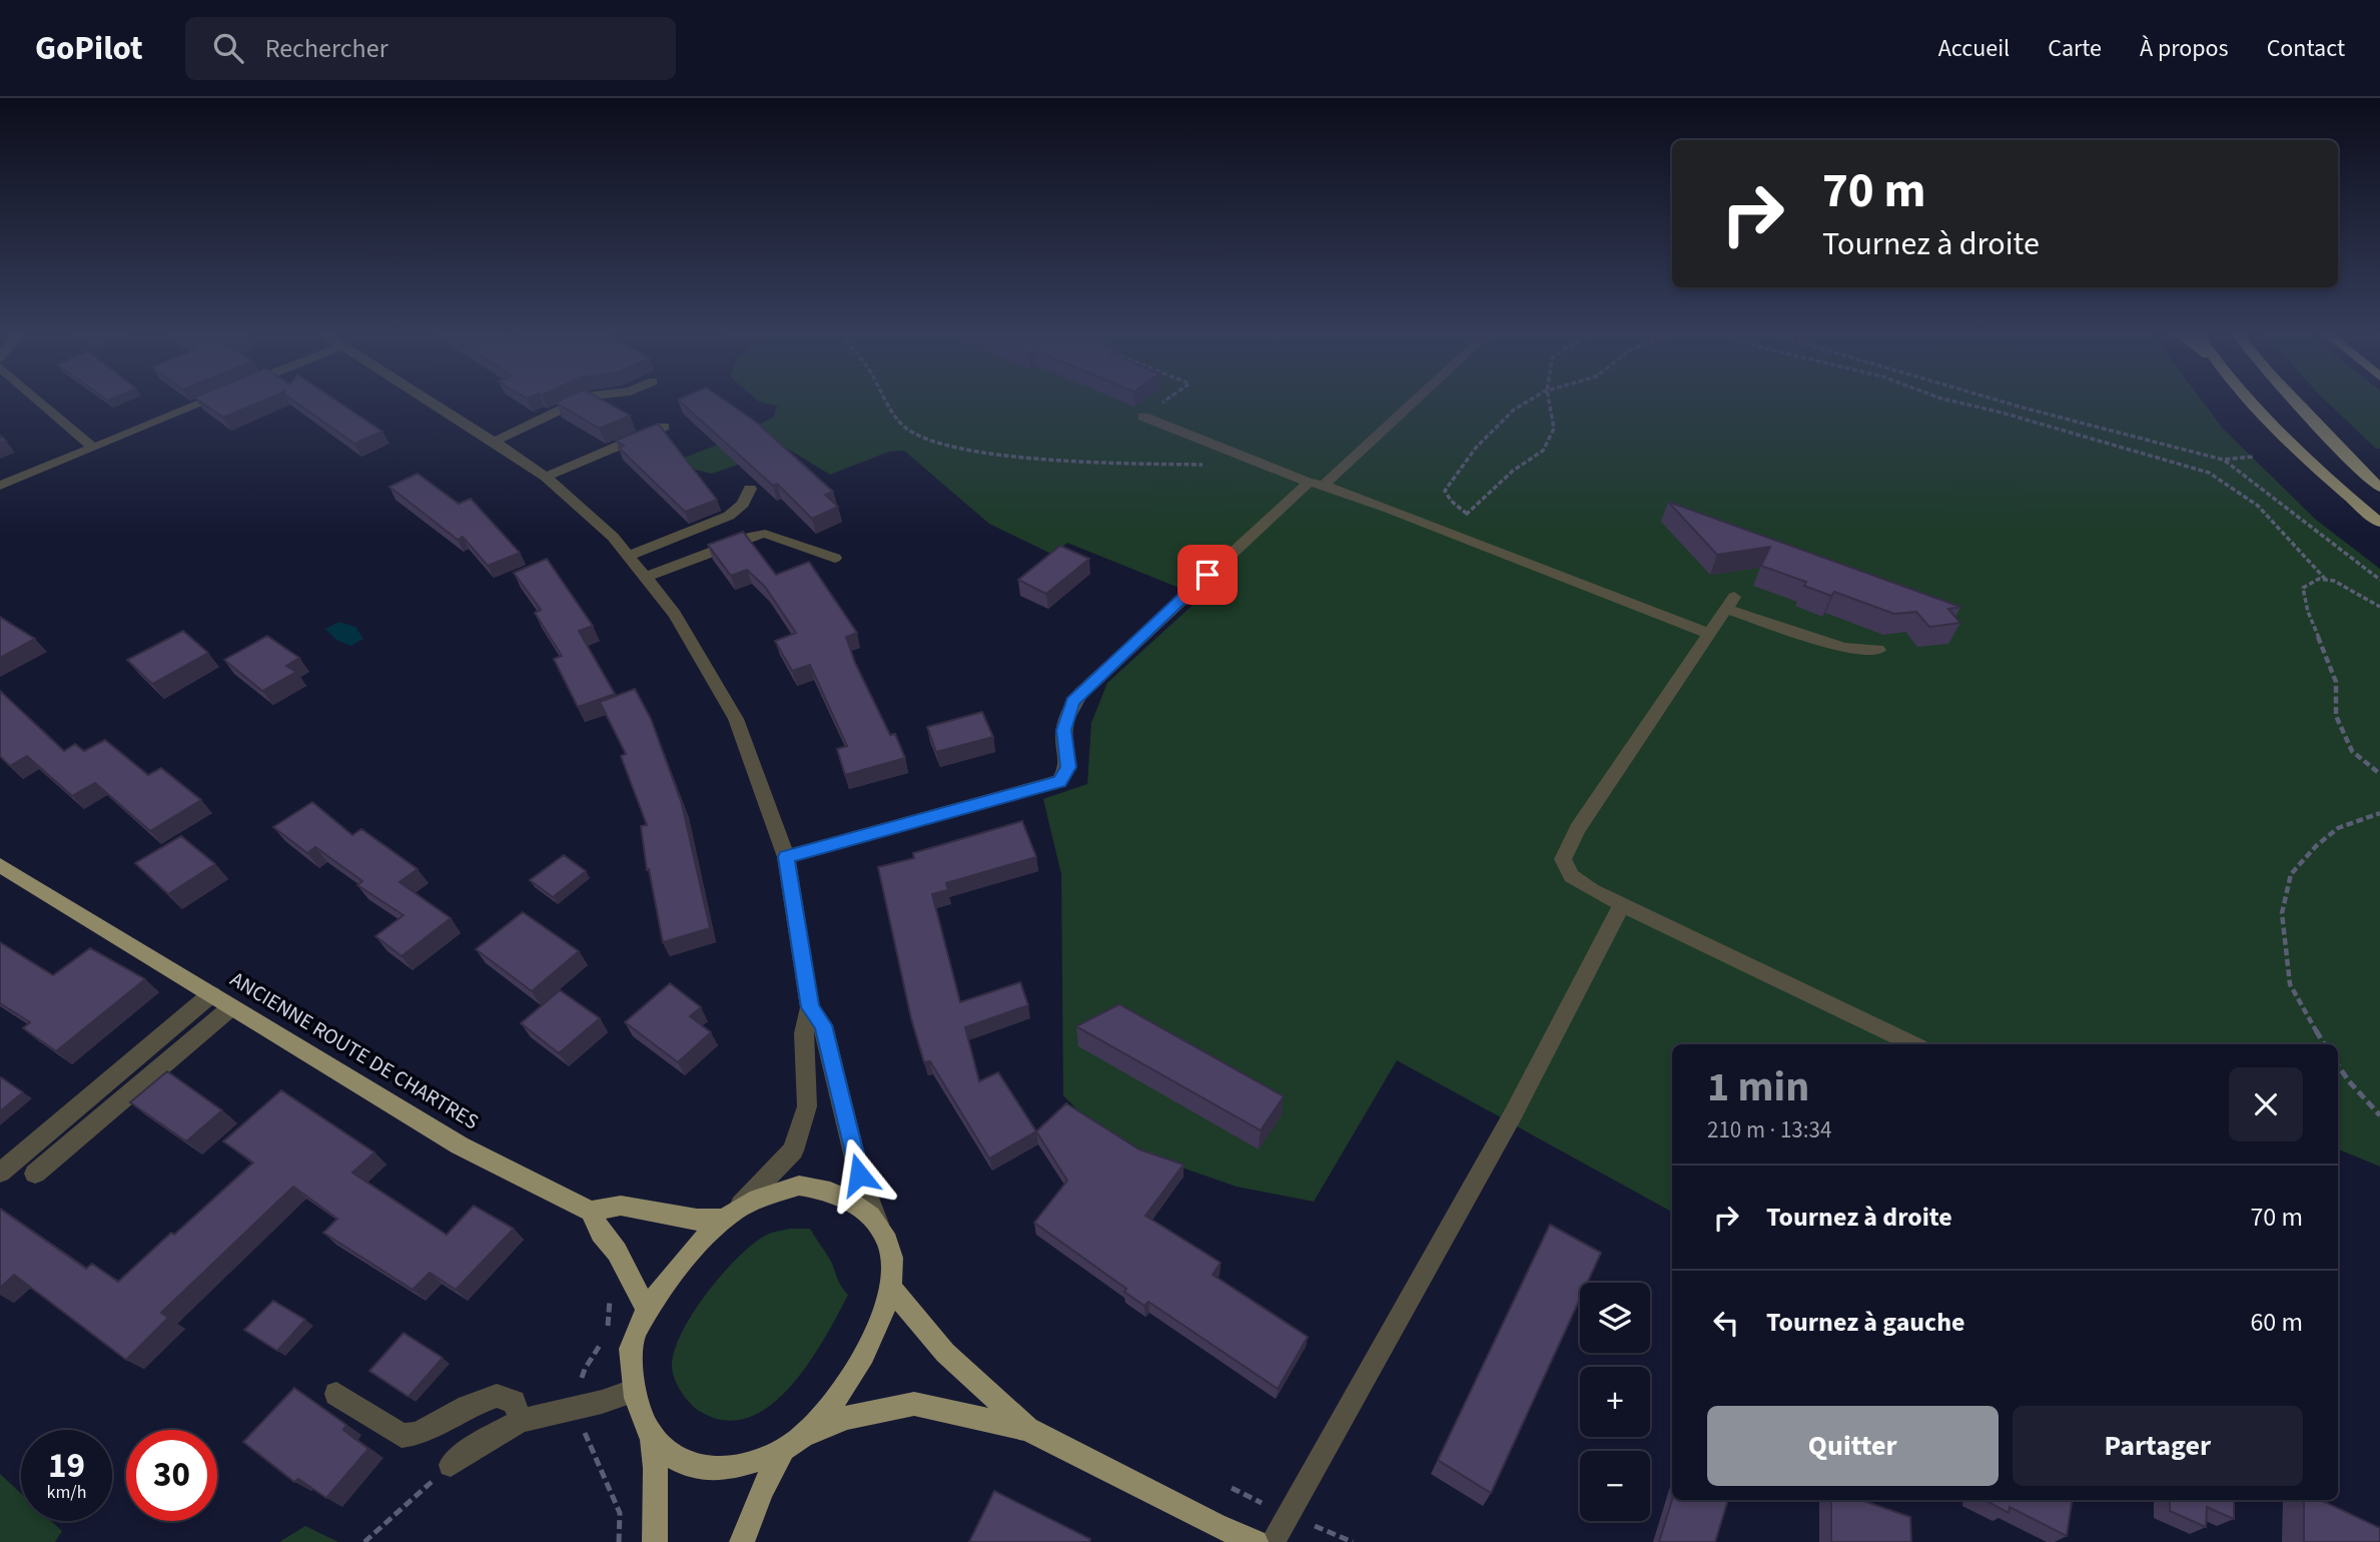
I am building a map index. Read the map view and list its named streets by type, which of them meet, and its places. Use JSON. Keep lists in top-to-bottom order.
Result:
{
  "streets": {
    "main road": ["ANCIENNE ROUTE DE CHARTRES"]
  },
  "page": {
    "header": "GoPilot",
    "search": "Rechercher",
    "nav": [
      "Accueil",
      "Carte",
      "À propos",
      "Contact"
    ],
    "turn": ["70 m", "Tournez à droite"],
    "heading": ["1 min", "210 m · 13:34"],
    "list": [
      {
        "name": "Tournez à droite",
        "value": "70 m"
      },
      {
        "name": "Tournez à gauche",
        "value": "60 m"
      }
    ],
    "map_buttons": ["+", "−"],
    "buttons": ["Quitter", "Partager"],
    "speed": "19 km/h",
    "limit": "30"
  }
}
